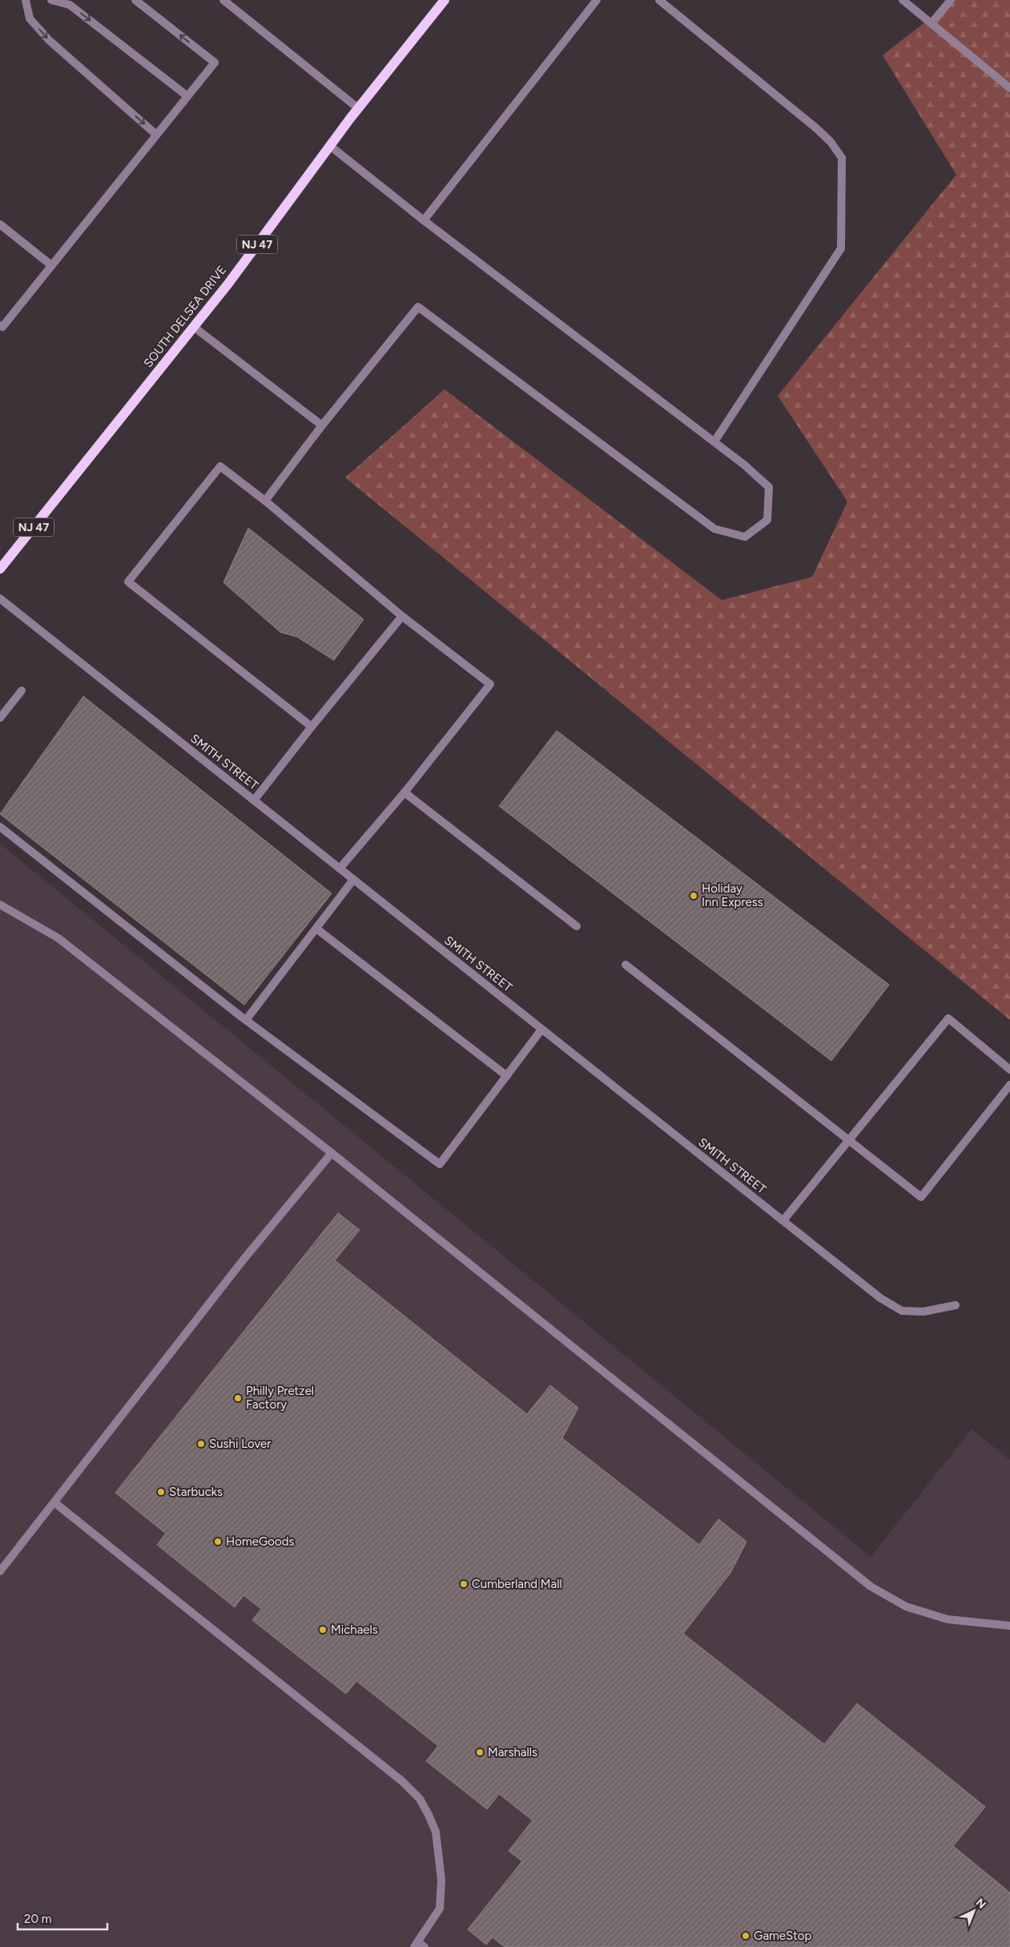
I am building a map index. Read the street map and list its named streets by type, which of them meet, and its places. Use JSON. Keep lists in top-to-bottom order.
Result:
{
  "streets": {
    "main road": ["NJ 47", "SOUTH DELSEA DRIVE"],
    "street": ["SMITH STREET"]
  },
  "places": [
    "Holiday Inn Express",
    "Philly Pretzel Factory",
    "Sushi Lover",
    "Starbucks",
    "HomeGoods",
    "Cumberland Mall",
    "Michaels",
    "Marshalls",
    "GameStop"
  ],
  "scale_bar": "20 m",
  "north": "top right"
}
